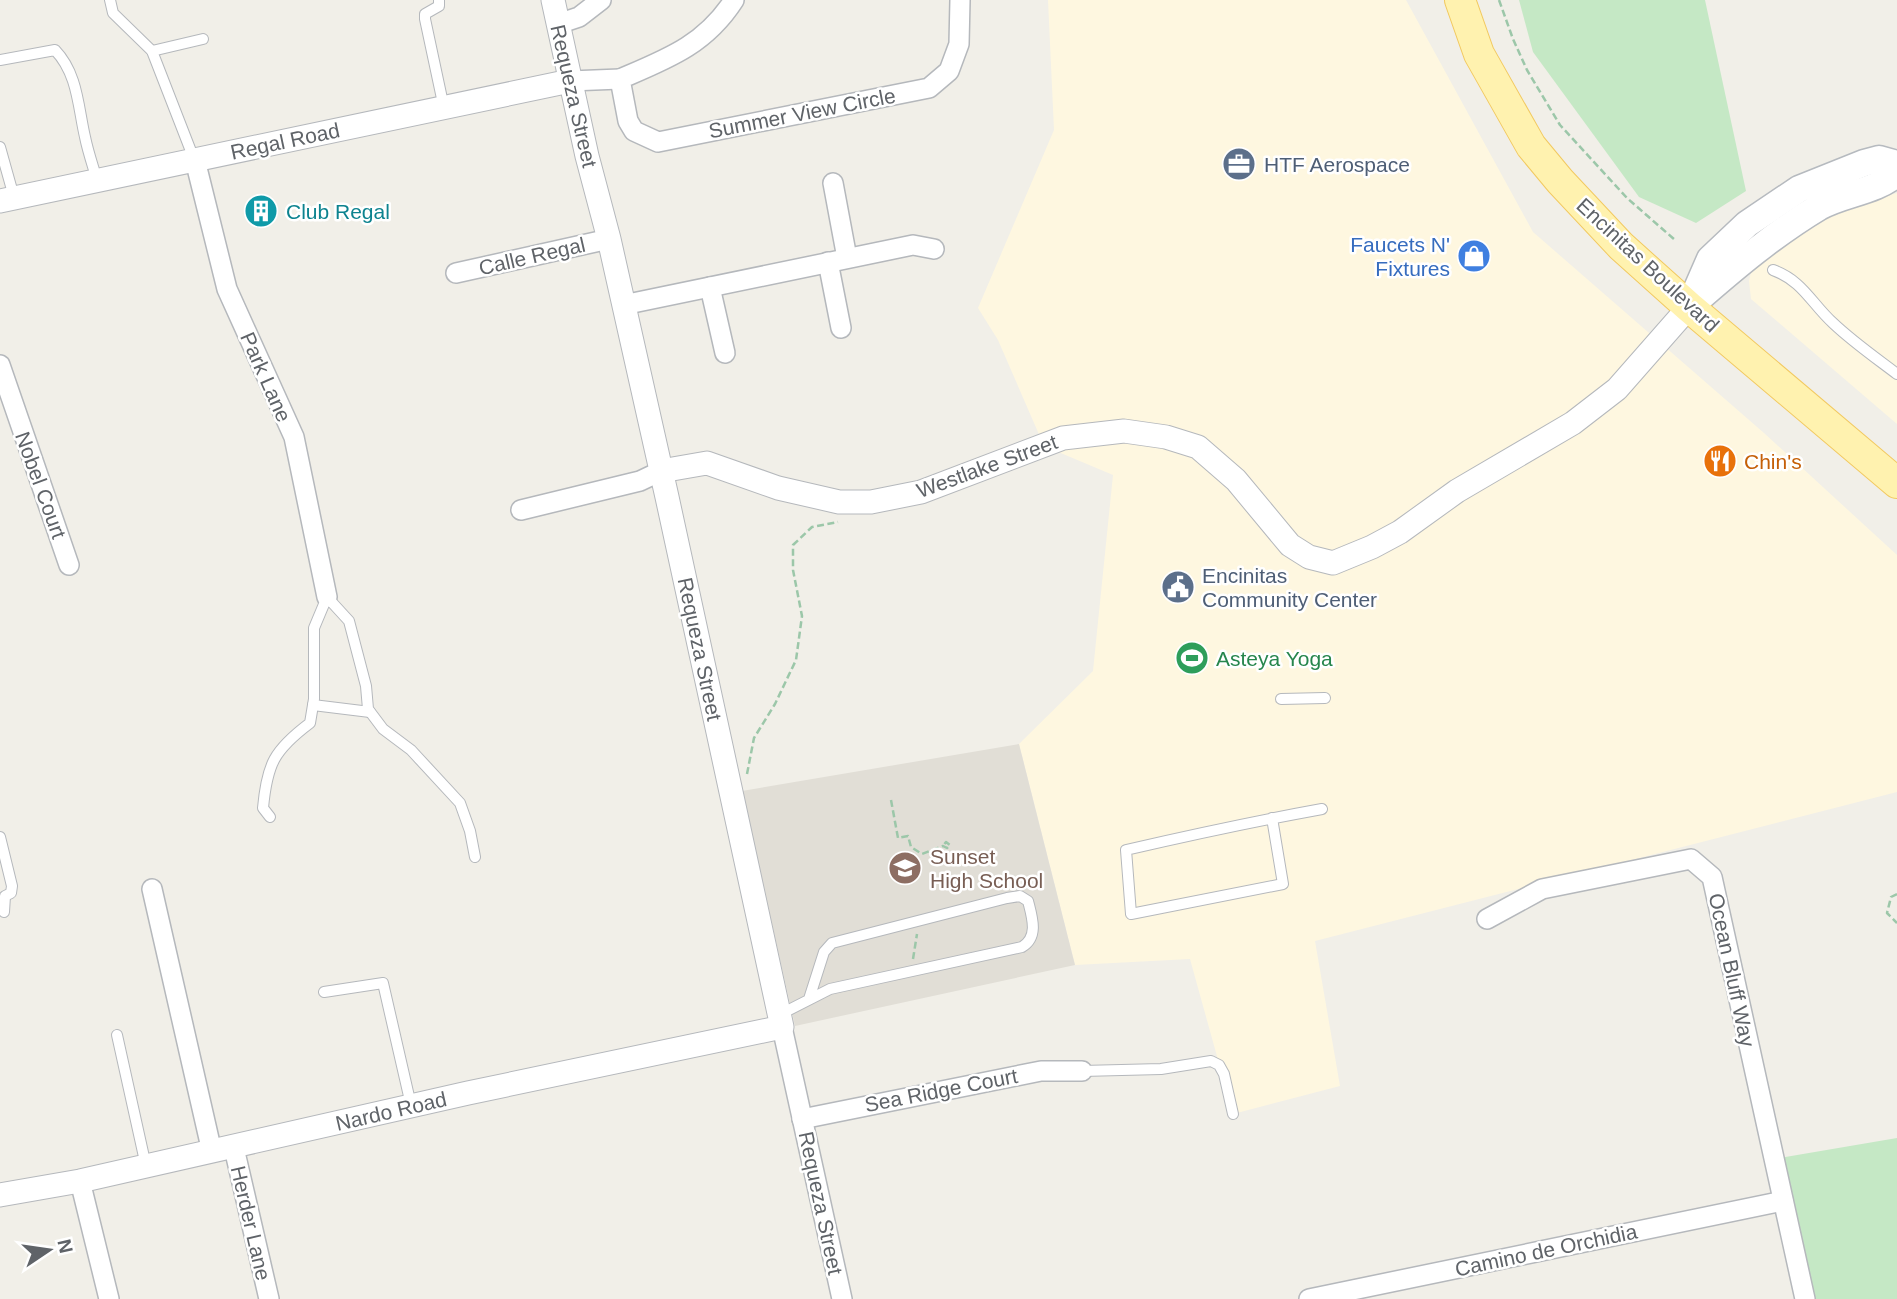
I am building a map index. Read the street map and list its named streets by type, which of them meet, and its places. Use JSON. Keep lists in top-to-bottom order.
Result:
{
  "streets": {
    "main road": ["Encinitas Boulevard"],
    "street": [
      "Requeza Street",
      "Summer View Circle",
      "Regal Road",
      "Calle Regal",
      "Park Lane",
      "Westlake Street",
      "Nobel Court",
      "Ocean Bluff Way",
      "Sea Ridge Court",
      "Nardo Road",
      "Herder Lane",
      "Camino de Orchidia"
    ]
  },
  "crossings": [
    ["Requeza Street", "Regal Road"],
    ["Requeza Street", "Calle Regal"],
    ["Requeza Street", "Westlake Street"],
    ["Requeza Street", "Sea Ridge Court"],
    ["Requeza Street", "Nardo Road"],
    ["Regal Road", "Park Lane"],
    ["Encinitas Boulevard", "Westlake Street"],
    ["Ocean Bluff Way", "Camino de Orchidia"],
    ["Nardo Road", "Herder Lane"]
  ],
  "places": {
    "office": ["HTF Aerospace"],
    "building": ["Club Regal"],
    "shop": ["Faucets N' Fixtures"],
    "restaurant": ["Chin's"],
    "public building": ["Encinitas Community Center"],
    "sports": ["Asteya Yoga"],
    "school or university": ["Sunset High School"]
  },
  "north": "right"
}
